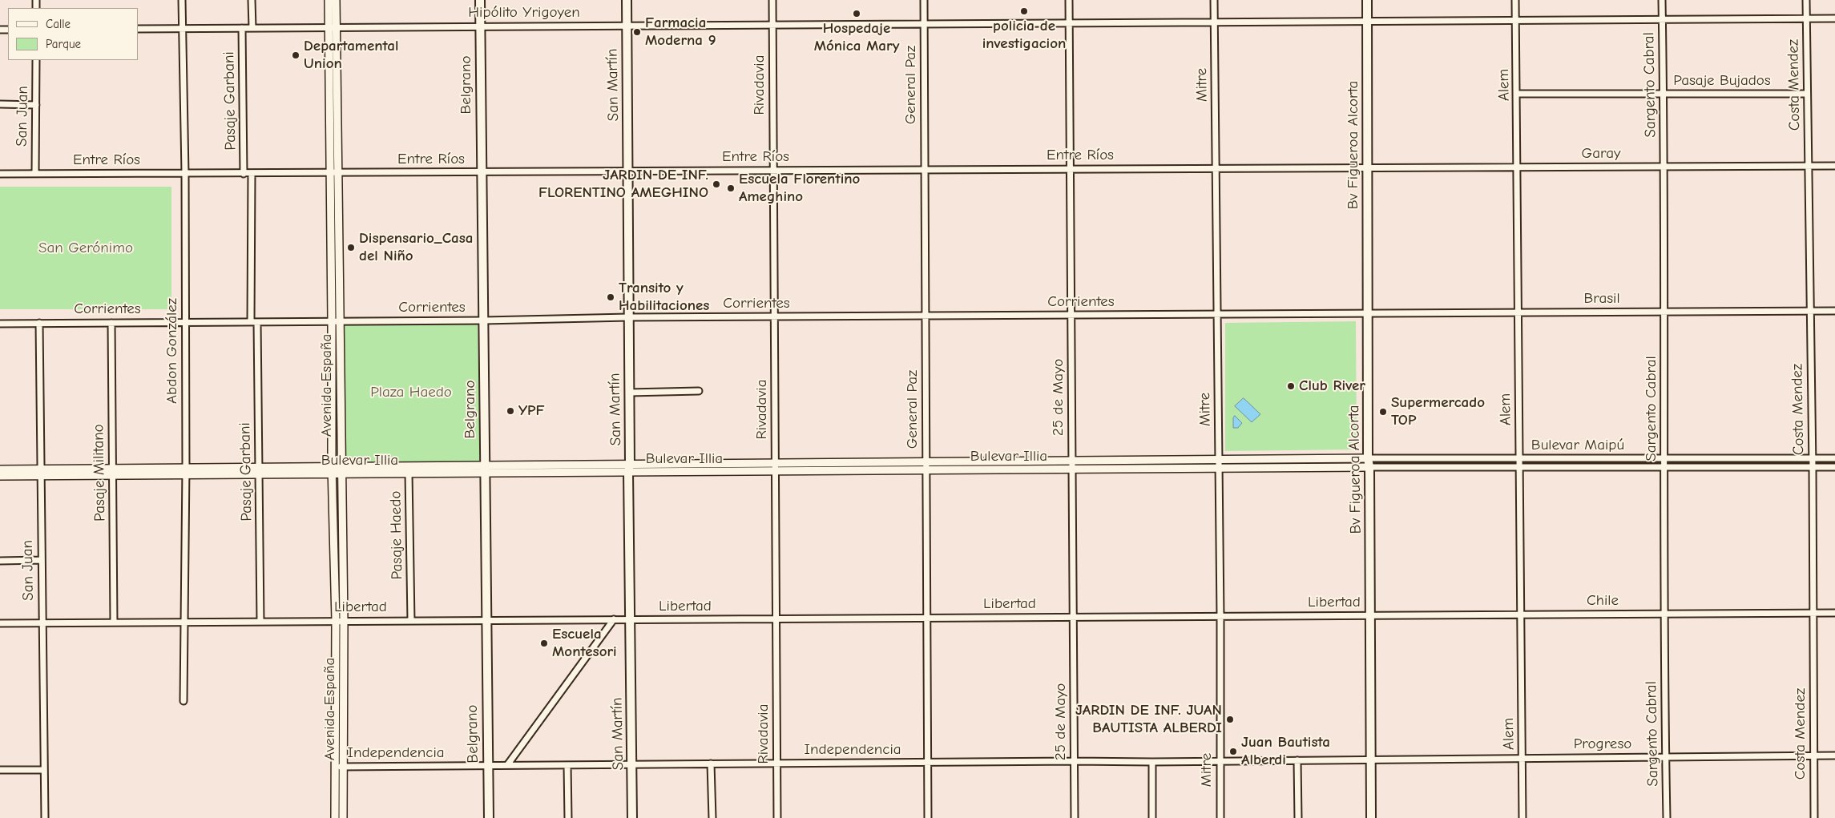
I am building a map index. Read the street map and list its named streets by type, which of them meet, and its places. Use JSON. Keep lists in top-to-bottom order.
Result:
{
  "streets": {
    "main road": ["Belgrano", "San Martín", "Bv Figueroa Alcorta"],
    "street": [
      "Hipólito Yrigoyen",
      "Pasaje Bujados",
      "Rivadavia",
      "General Paz",
      "Mitre",
      "Alem",
      "Sargento Cabral",
      "Costa Mendez",
      "Pasaje Garbani",
      "San Juan",
      "Garay",
      "Entre Ríos",
      "Brasil",
      "Corrientes",
      "Abdon González",
      "Avenida España",
      "25 de Mayo",
      "Bulevar Maipú",
      "Bulevar Illia",
      "Pasaje Militano",
      "Pasaje Haedo",
      "Chile",
      "Libertad",
      "Progreso",
      "Independencia"
    ]
  },
  "crossings": [
    ["Hipólito Yrigoyen", "Belgrano"],
    ["Hipólito Yrigoyen", "San Martín"],
    ["Hipólito Yrigoyen", "Rivadavia"],
    ["Hipólito Yrigoyen", "General Paz"],
    ["Hipólito Yrigoyen", "Mitre"],
    ["Hipólito Yrigoyen", "Alem"],
    ["Hipólito Yrigoyen", "Sargento Cabral"],
    ["Hipólito Yrigoyen", "Costa Mendez"],
    ["Hipólito Yrigoyen", "Pasaje Garbani"],
    ["Hipólito Yrigoyen", "Bv Figueroa Alcorta"],
    ["Hipólito Yrigoyen", "Abdon González"],
    ["Hipólito Yrigoyen", "Avenida España"],
    ["Hipólito Yrigoyen", "25 de Mayo"],
    ["Pasaje Bujados", "Alem"],
    ["Pasaje Bujados", "Sargento Cabral"],
    ["Pasaje Bujados", "Costa Mendez"],
    ["Belgrano", "Entre Ríos"],
    ["Belgrano", "Corrientes"],
    ["Belgrano", "Bulevar Illia"],
    ["Belgrano", "Libertad"],
    ["Belgrano", "Independencia"],
    ["San Martín", "Entre Ríos"],
    ["San Martín", "Corrientes"],
    ["San Martín", "Bulevar Illia"],
    ["San Martín", "Libertad"],
    ["San Martín", "Independencia"],
    ["Rivadavia", "Entre Ríos"],
    ["Rivadavia", "Corrientes"],
    ["Rivadavia", "Bulevar Illia"],
    ["Rivadavia", "Libertad"],
    ["Rivadavia", "Independencia"],
    ["General Paz", "Entre Ríos"],
    ["General Paz", "Corrientes"],
    ["General Paz", "Bulevar Illia"],
    ["General Paz", "Libertad"],
    ["General Paz", "Independencia"],
    ["Mitre", "Entre Ríos"],
    ["Mitre", "Corrientes"],
    ["Mitre", "Bulevar Illia"],
    ["Mitre", "Libertad"],
    ["Mitre", "Independencia"],
    ["Alem", "Garay"],
    ["Alem", "Brasil"],
    ["Alem", "Bulevar Maipú"],
    ["Alem", "Chile"],
    ["Alem", "Progreso"],
    ["Sargento Cabral", "Garay"],
    ["Sargento Cabral", "Brasil"],
    ["Sargento Cabral", "Bulevar Maipú"],
    ["Sargento Cabral", "Chile"],
    ["Sargento Cabral", "Progreso"],
    ["Costa Mendez", "Garay"],
    ["Costa Mendez", "Brasil"],
    ["Costa Mendez", "Bulevar Maipú"],
    ["Costa Mendez", "Chile"],
    ["Costa Mendez", "Progreso"],
    ["Pasaje Garbani", "Entre Ríos"],
    ["Pasaje Garbani", "Corrientes"],
    ["Pasaje Garbani", "Bulevar Illia"],
    ["Pasaje Garbani", "Libertad"],
    ["San Juan", "Entre Ríos"],
    ["San Juan", "Corrientes"],
    ["San Juan", "Bulevar Illia"],
    ["San Juan", "Libertad"],
    ["Bv Figueroa Alcorta", "Garay"],
    ["Bv Figueroa Alcorta", "Entre Ríos"],
    ["Bv Figueroa Alcorta", "Brasil"],
    ["Bv Figueroa Alcorta", "Corrientes"],
    ["Bv Figueroa Alcorta", "Bulevar Maipú"],
    ["Bv Figueroa Alcorta", "Bulevar Illia"],
    ["Bv Figueroa Alcorta", "Chile"],
    ["Bv Figueroa Alcorta", "Libertad"],
    ["Bv Figueroa Alcorta", "Progreso"],
    ["Bv Figueroa Alcorta", "Independencia"],
    ["Garay", "Entre Ríos"],
    ["Entre Ríos", "Abdon González"],
    ["Entre Ríos", "Avenida España"],
    ["Entre Ríos", "25 de Mayo"],
    ["Brasil", "Corrientes"],
    ["Corrientes", "Abdon González"],
    ["Corrientes", "Avenida España"],
    ["Corrientes", "25 de Mayo"],
    ["Corrientes", "Pasaje Militano"],
    ["Abdon González", "Bulevar Illia"],
    ["Abdon González", "Libertad"],
    ["Avenida España", "Bulevar Illia"],
    ["Avenida España", "Libertad"],
    ["Avenida España", "Independencia"],
    ["25 de Mayo", "Bulevar Illia"],
    ["25 de Mayo", "Libertad"],
    ["25 de Mayo", "Independencia"],
    ["Bulevar Maipú", "Bulevar Illia"],
    ["Bulevar Illia", "Pasaje Militano"],
    ["Bulevar Illia", "Pasaje Haedo"],
    ["Pasaje Militano", "Libertad"],
    ["Pasaje Haedo", "Libertad"],
    ["Chile", "Libertad"],
    ["Progreso", "Independencia"]
  ],
  "parks": ["San Gerónimo", "Plaza Haedo"],
  "places": [
    "policia de investigacion",
    "Hospedaje Mónica Mary",
    "Farmacia Moderna 9",
    "Departamental Union",
    "JARDIN DE INF. FLORENTINO AMEGHINO",
    "Escuela Florentino Ameghino",
    "Dispensario_Casa del Niño",
    "Transito y Habilitaciones",
    "Club River",
    "YPF",
    "Supermercado TOP",
    "Escuela Montesori",
    "JARDIN DE INF. JUAN BAUTISTA ALBERDI",
    "Juan Bautista Alberdi"
  ],
  "legend": ["Calle", "Parque"]
}
